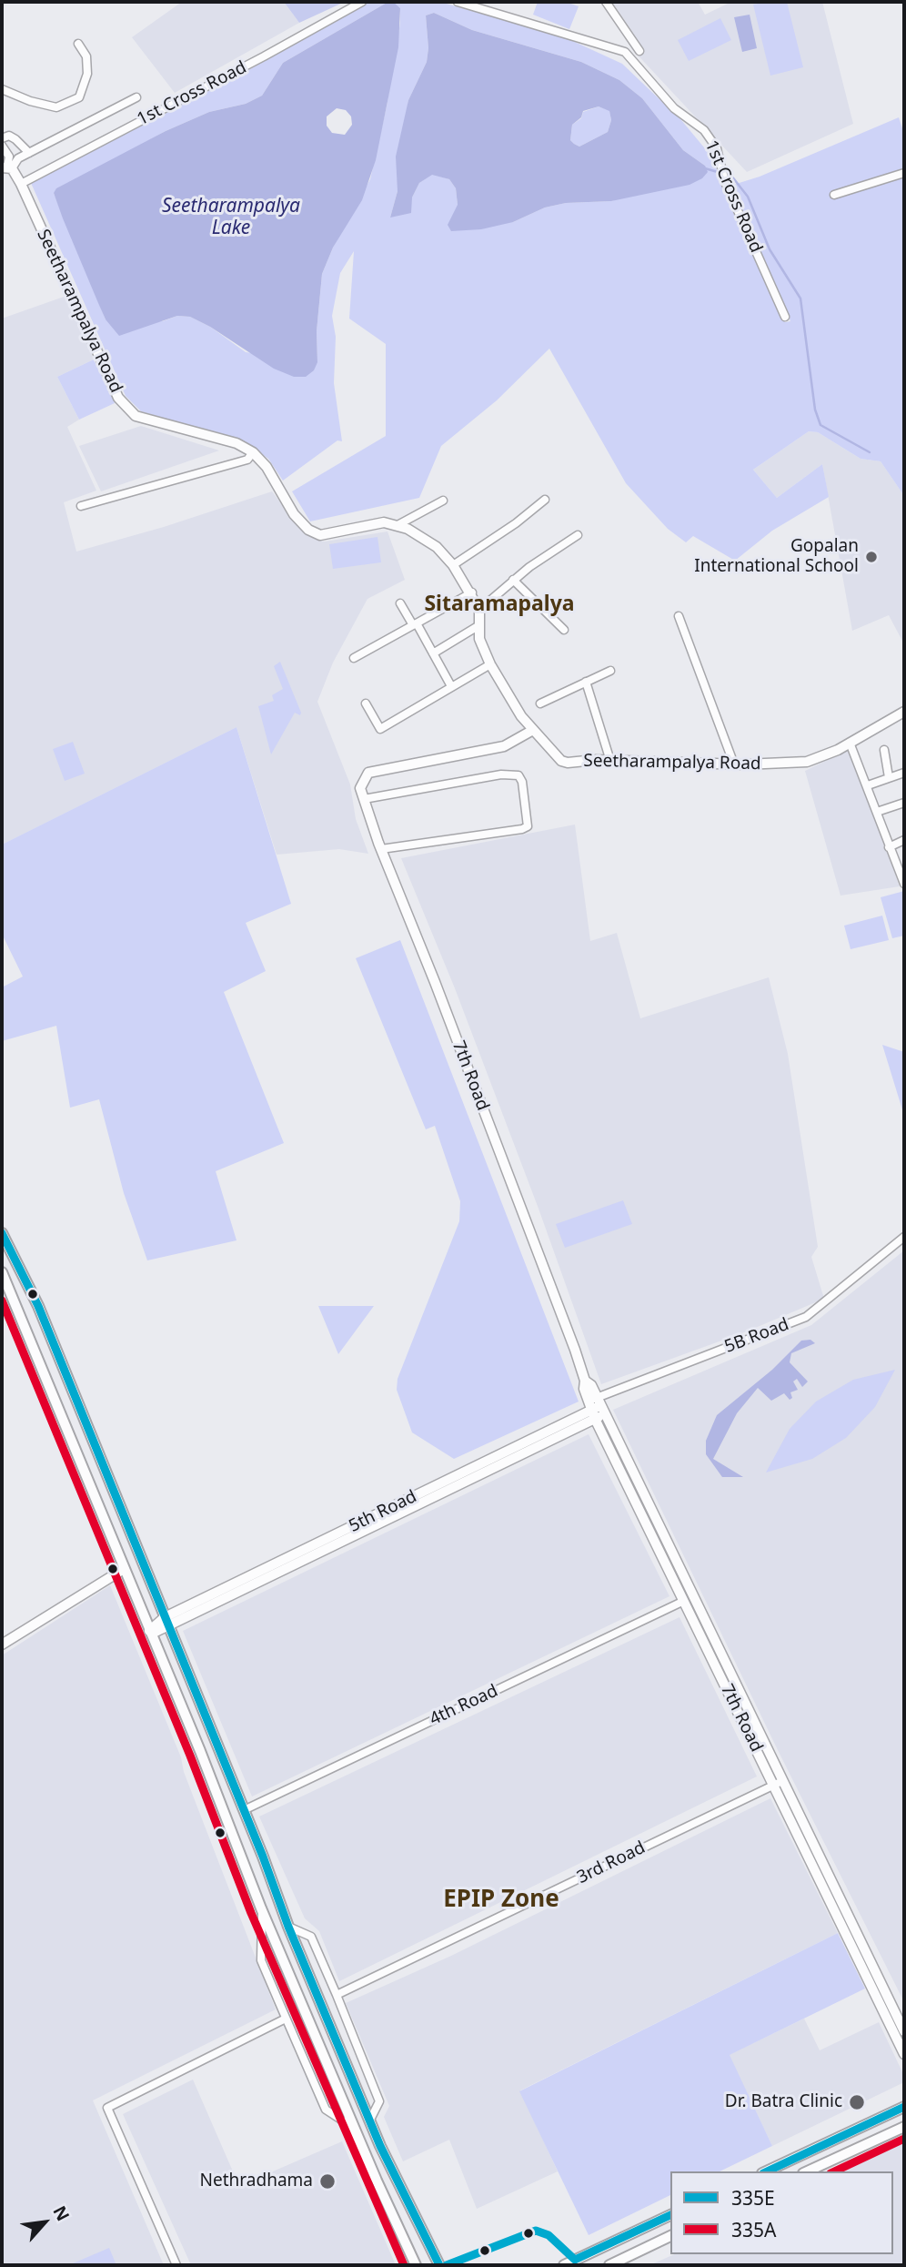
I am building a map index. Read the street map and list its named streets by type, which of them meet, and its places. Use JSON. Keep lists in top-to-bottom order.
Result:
{
  "streets": {
    "street": [
      "1st Cross Road",
      "Seetharampalya Road",
      "7th Road",
      "5B Road",
      "5th Road",
      "4th Road",
      "3rd Road"
    ]
  },
  "crossings": [
    ["1st Cross Road", "Seetharampalya Road"],
    ["Seetharampalya Road", "7th Road"],
    ["7th Road", "5B Road"],
    ["7th Road", "5th Road"],
    ["7th Road", "4th Road"],
    ["7th Road", "3rd Road"],
    ["5B Road", "5th Road"]
  ],
  "districts": ["Sitaramapalya", "EPIP Zone"],
  "water": ["Seetharampalya Lake"],
  "places": ["Gopalan International School", "Dr. Batra Clinic", "Nethradhama"],
  "lines": ["transit line 335E", "transit line 335A"],
  "legend": ["335E", "335A"],
  "north": "top right"
}
